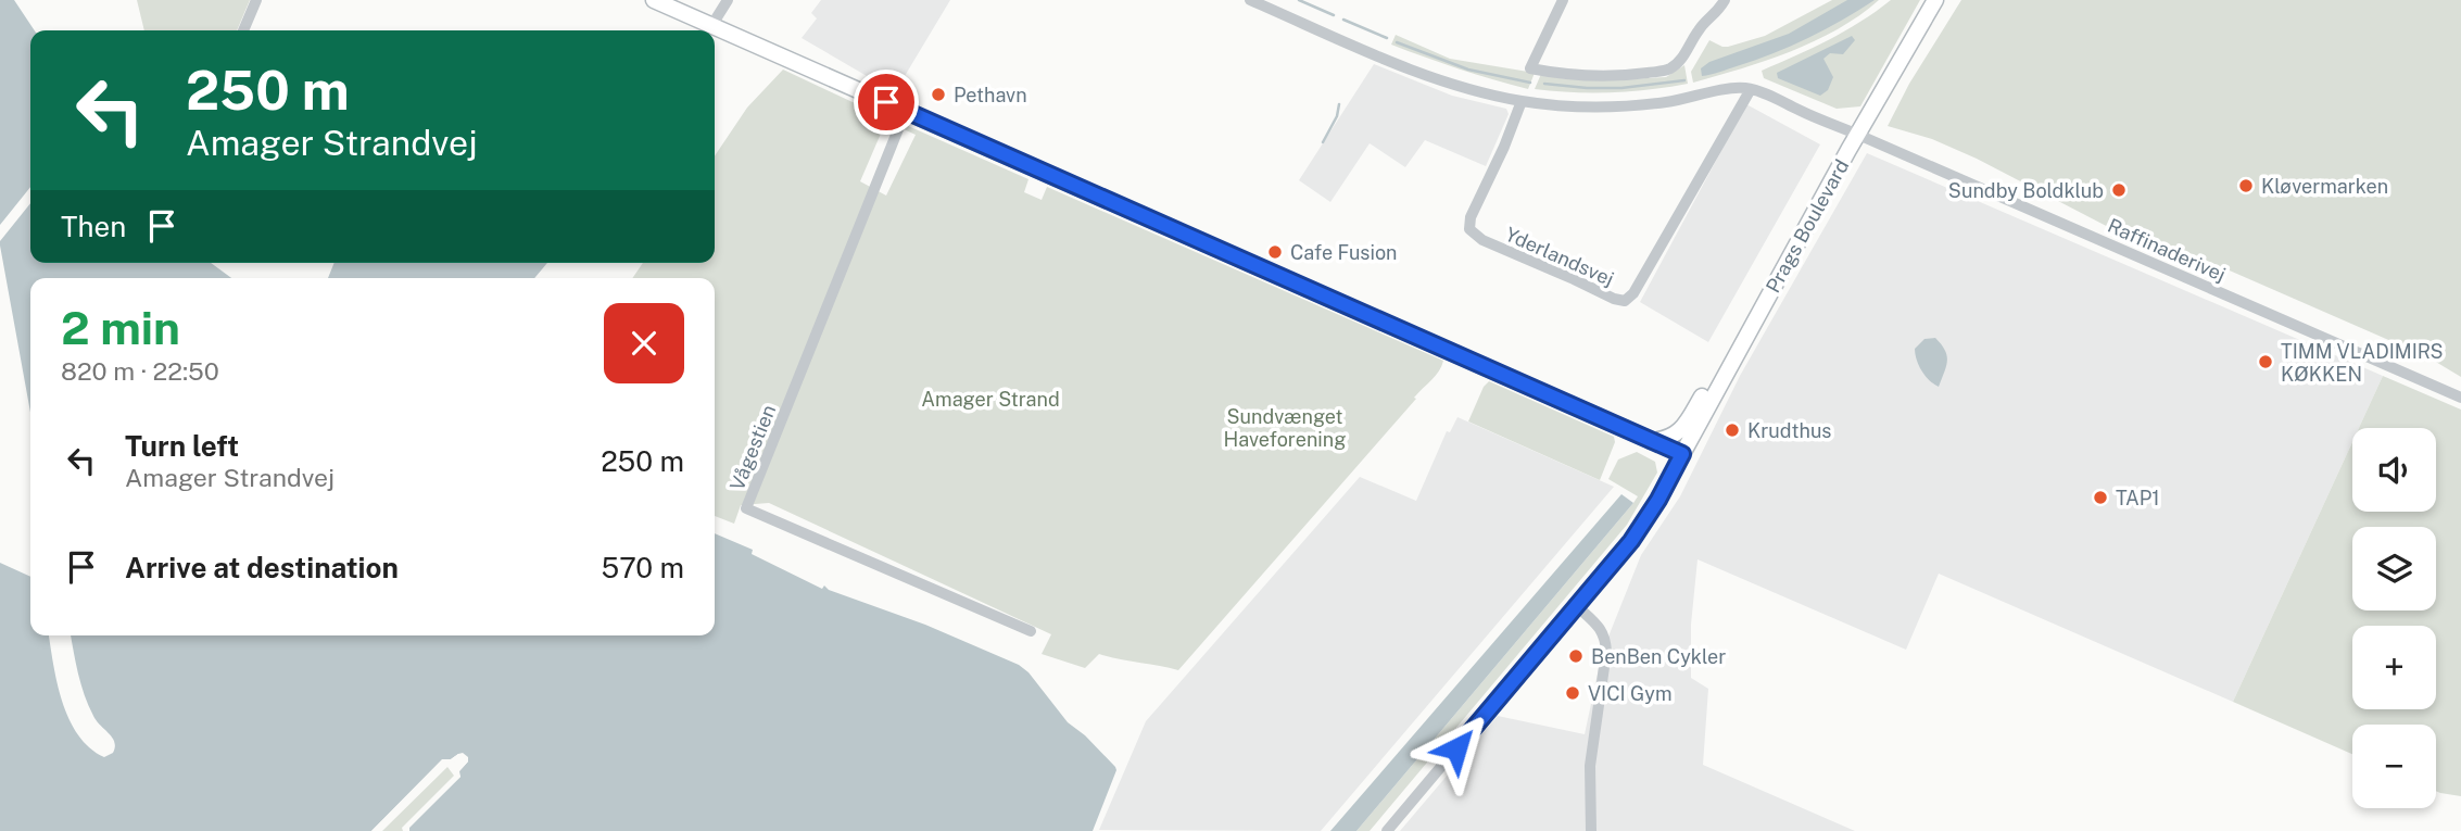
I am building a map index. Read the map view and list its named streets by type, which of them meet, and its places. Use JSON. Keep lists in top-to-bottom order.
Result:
{
  "streets": {
    "street": [
      "Prags Boulevard",
      "Raffinaderivej",
      "Yderlandsvej",
      "Vågestien"
    ]
  },
  "crossings": [
    ["Prags Boulevard", "Raffinaderivej"],
    ["Raffinaderivej", "Yderlandsvej"]
  ],
  "parks": ["Amager Strand", "Sundvænget Haveforening"],
  "places": [
    "Pethavn",
    "Kløvermarken",
    "Sundby Boldklub",
    "Cafe Fusion",
    "TIMM VLADIMIRS KØKKEN",
    "Krudthus",
    "TAP1",
    "BenBen Cykler",
    "VICI Gym"
  ],
  "page": {
    "turn": ["250 m", "Amager Strandvej"],
    "then": "Then",
    "heading": ["2 min", "820 m · 22:50"],
    "list": [
      {
        "name": "Turn left",
        "note": "Amager Strandvej",
        "value": "250 m"
      },
      {
        "name": "Arrive at destination",
        "value": "570 m"
      }
    ],
    "map_buttons": ["+", "−"]
  }
}
